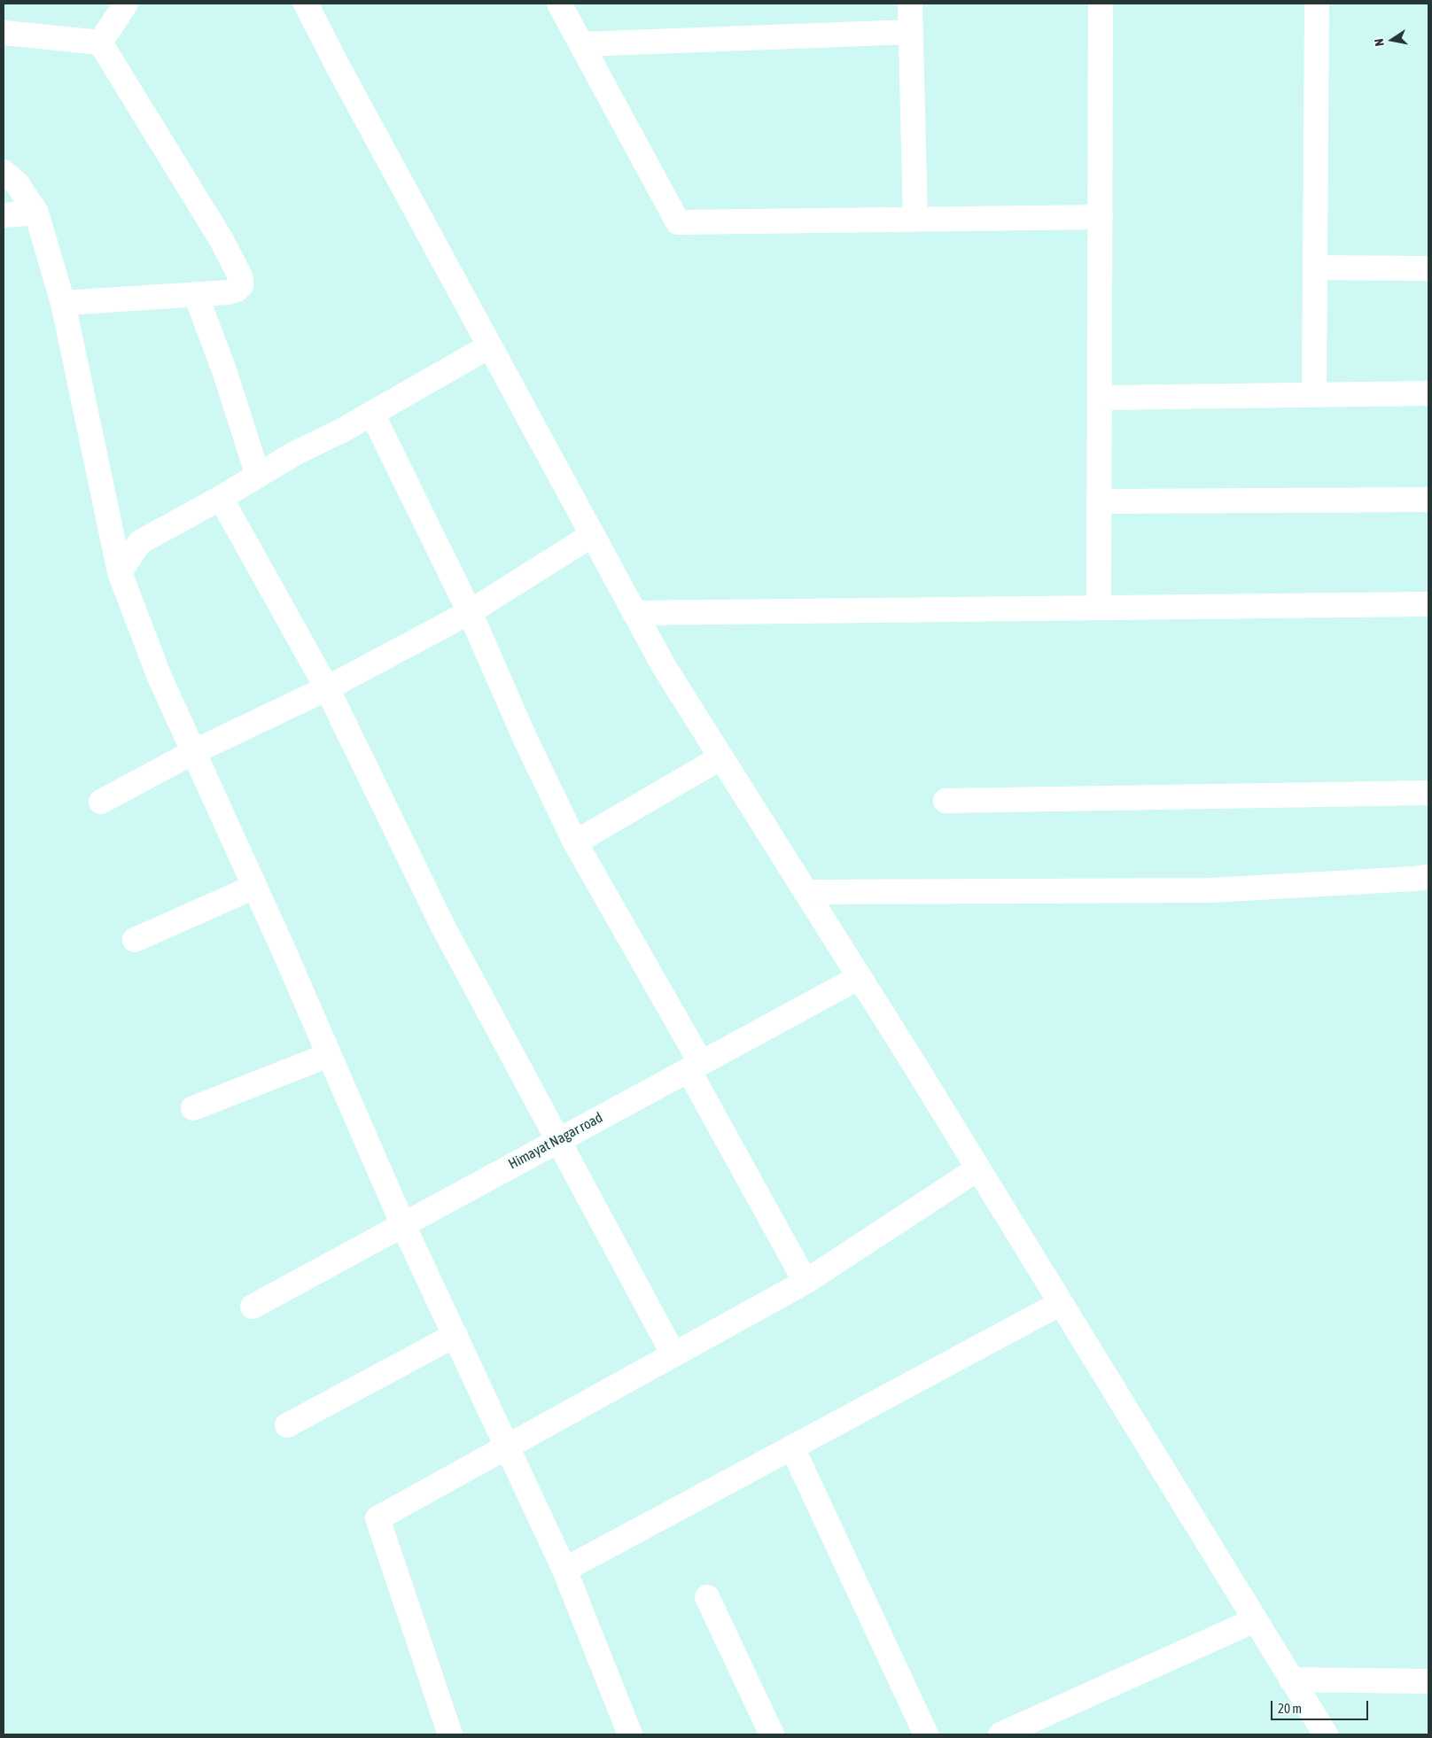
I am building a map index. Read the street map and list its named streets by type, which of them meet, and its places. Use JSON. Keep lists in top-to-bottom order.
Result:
{
  "streets": {
    "street": ["Himayat Nagar road"]
  },
  "scale_bar": "20 m",
  "north": "left"
}
